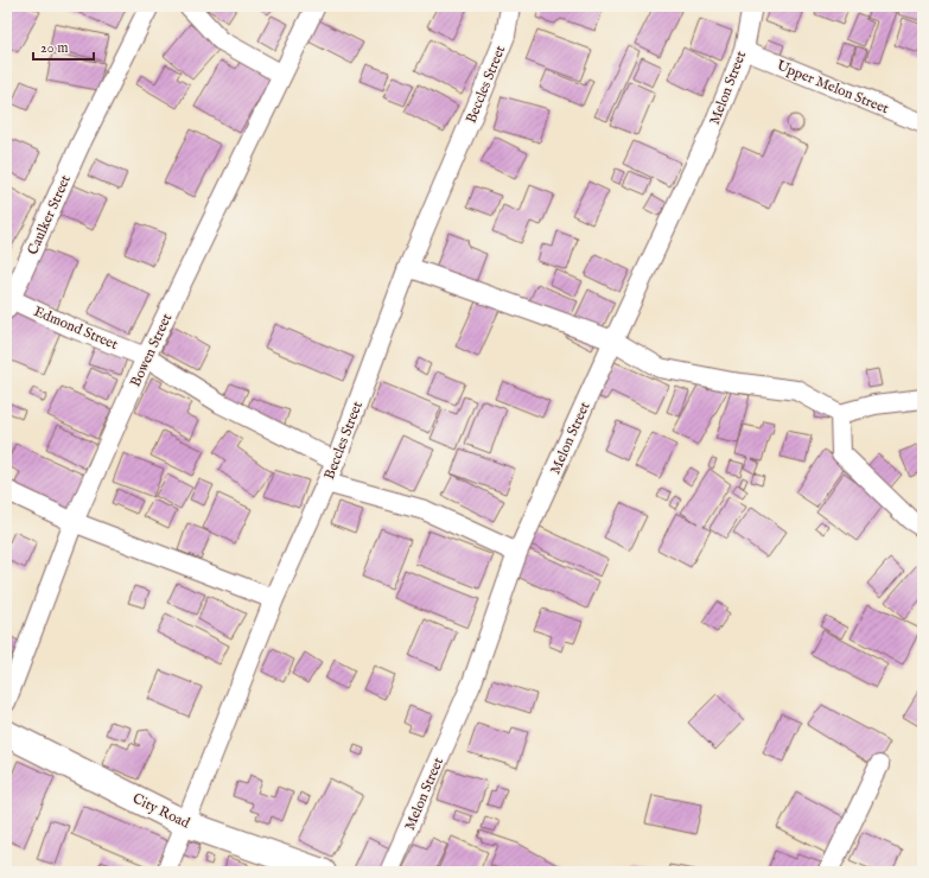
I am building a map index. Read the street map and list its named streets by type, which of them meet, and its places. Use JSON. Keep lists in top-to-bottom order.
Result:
{
  "streets": {
    "main road": ["City Road"],
    "street": [
      "Beccles Street",
      "Upper Melon Street",
      "Melon Street",
      "Caulker Street",
      "Edmond Street",
      "Bowen Street"
    ]
  },
  "crossings": [
    ["Beccles Street", "Edmond Street"],
    ["Beccles Street", "City Road"],
    ["Upper Melon Street", "Melon Street"],
    ["Caulker Street", "Edmond Street"],
    ["Edmond Street", "Bowen Street"]
  ],
  "scale_bar": "20 m"
}
